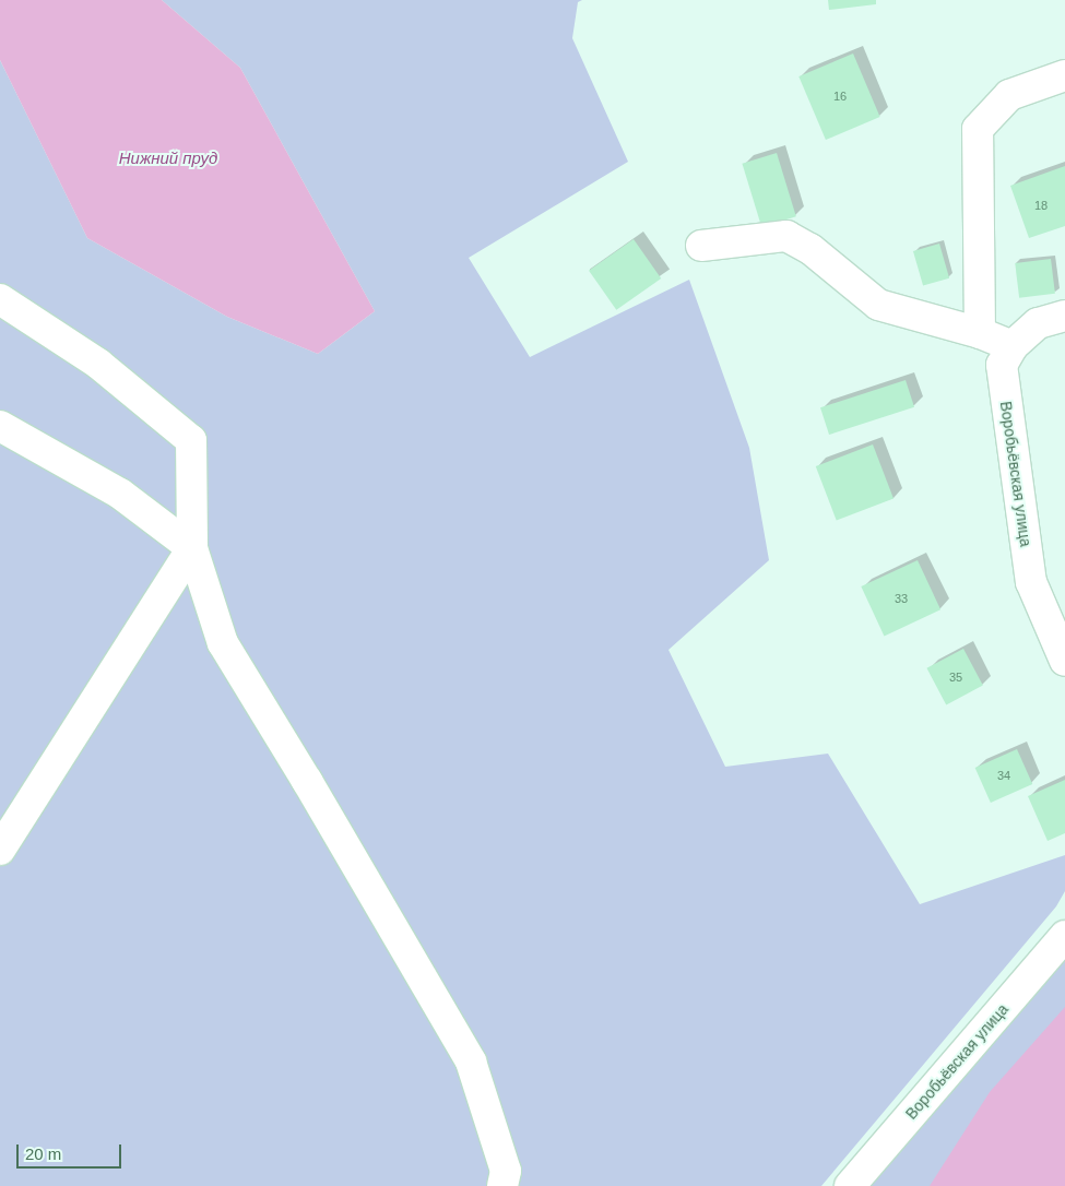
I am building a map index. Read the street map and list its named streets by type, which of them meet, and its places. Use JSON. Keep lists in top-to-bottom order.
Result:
{
  "streets": {
    "street": ["Воробьёвская улица"]
  },
  "water": ["Нижний пруд"],
  "house_numbers": [
    "16",
    "18",
    "33",
    "35",
    "34"
  ],
  "scale_bar": "20 m"
}
